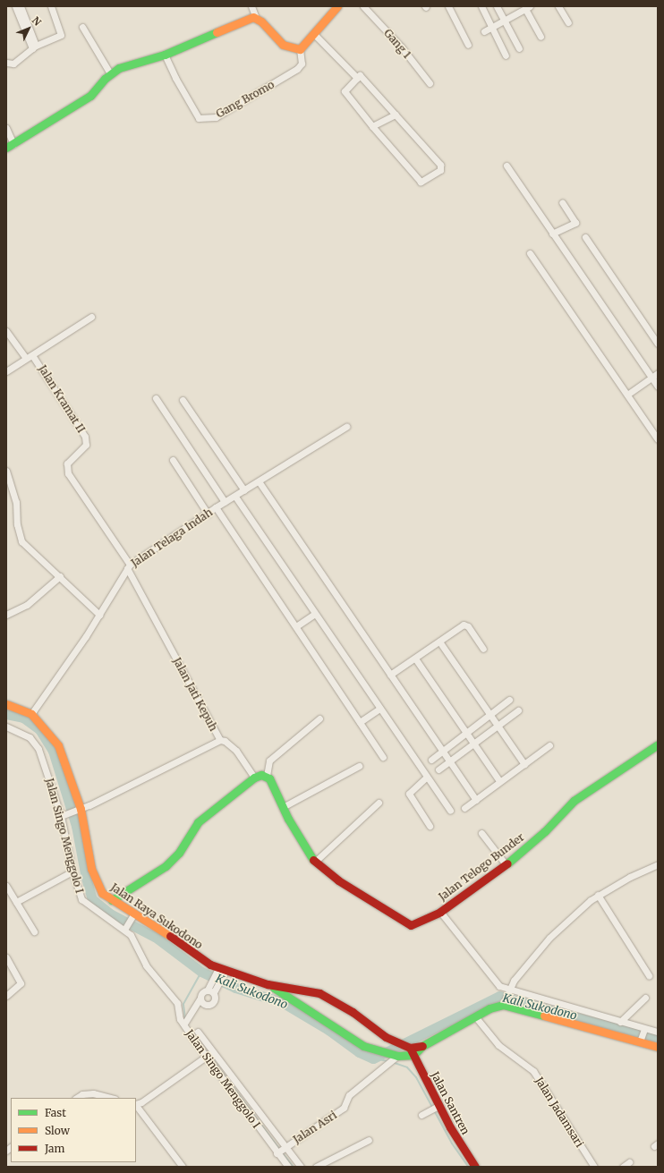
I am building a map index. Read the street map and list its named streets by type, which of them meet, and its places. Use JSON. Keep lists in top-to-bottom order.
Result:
{
  "streets": {
    "street": [
      "Gang 1",
      "Gang Bromo",
      "Jalan Kramat II",
      "Jalan Telaga Indah",
      "Jalan Jati Kepuh",
      "Jalan Singo Menggolo I",
      "Jalan Telogo Bunder",
      "Jalan Raya Sukodono",
      "Jalan Santren",
      "Jalan Jadamsari",
      "Jalan Asri"
    ]
  },
  "crossings": [
    ["Jalan Kramat II", "Jalan Jati Kepuh"],
    ["Jalan Telaga Indah", "Jalan Jati Kepuh"],
    ["Jalan Telaga Indah", "Jalan Raya Sukodono"],
    ["Jalan Jati Kepuh", "Jalan Singo Menggolo I"],
    ["Jalan Jati Kepuh", "Jalan Raya Sukodono"],
    ["Jalan Singo Menggolo I", "Jalan Asri"],
    ["Jalan Raya Sukodono", "Jalan Santren"],
    ["Jalan Raya Sukodono", "Jalan Asri"]
  ],
  "water": ["Kali Sukodono"],
  "legend": ["Fast", "Slow", "Jam"],
  "north": "top right"
}
